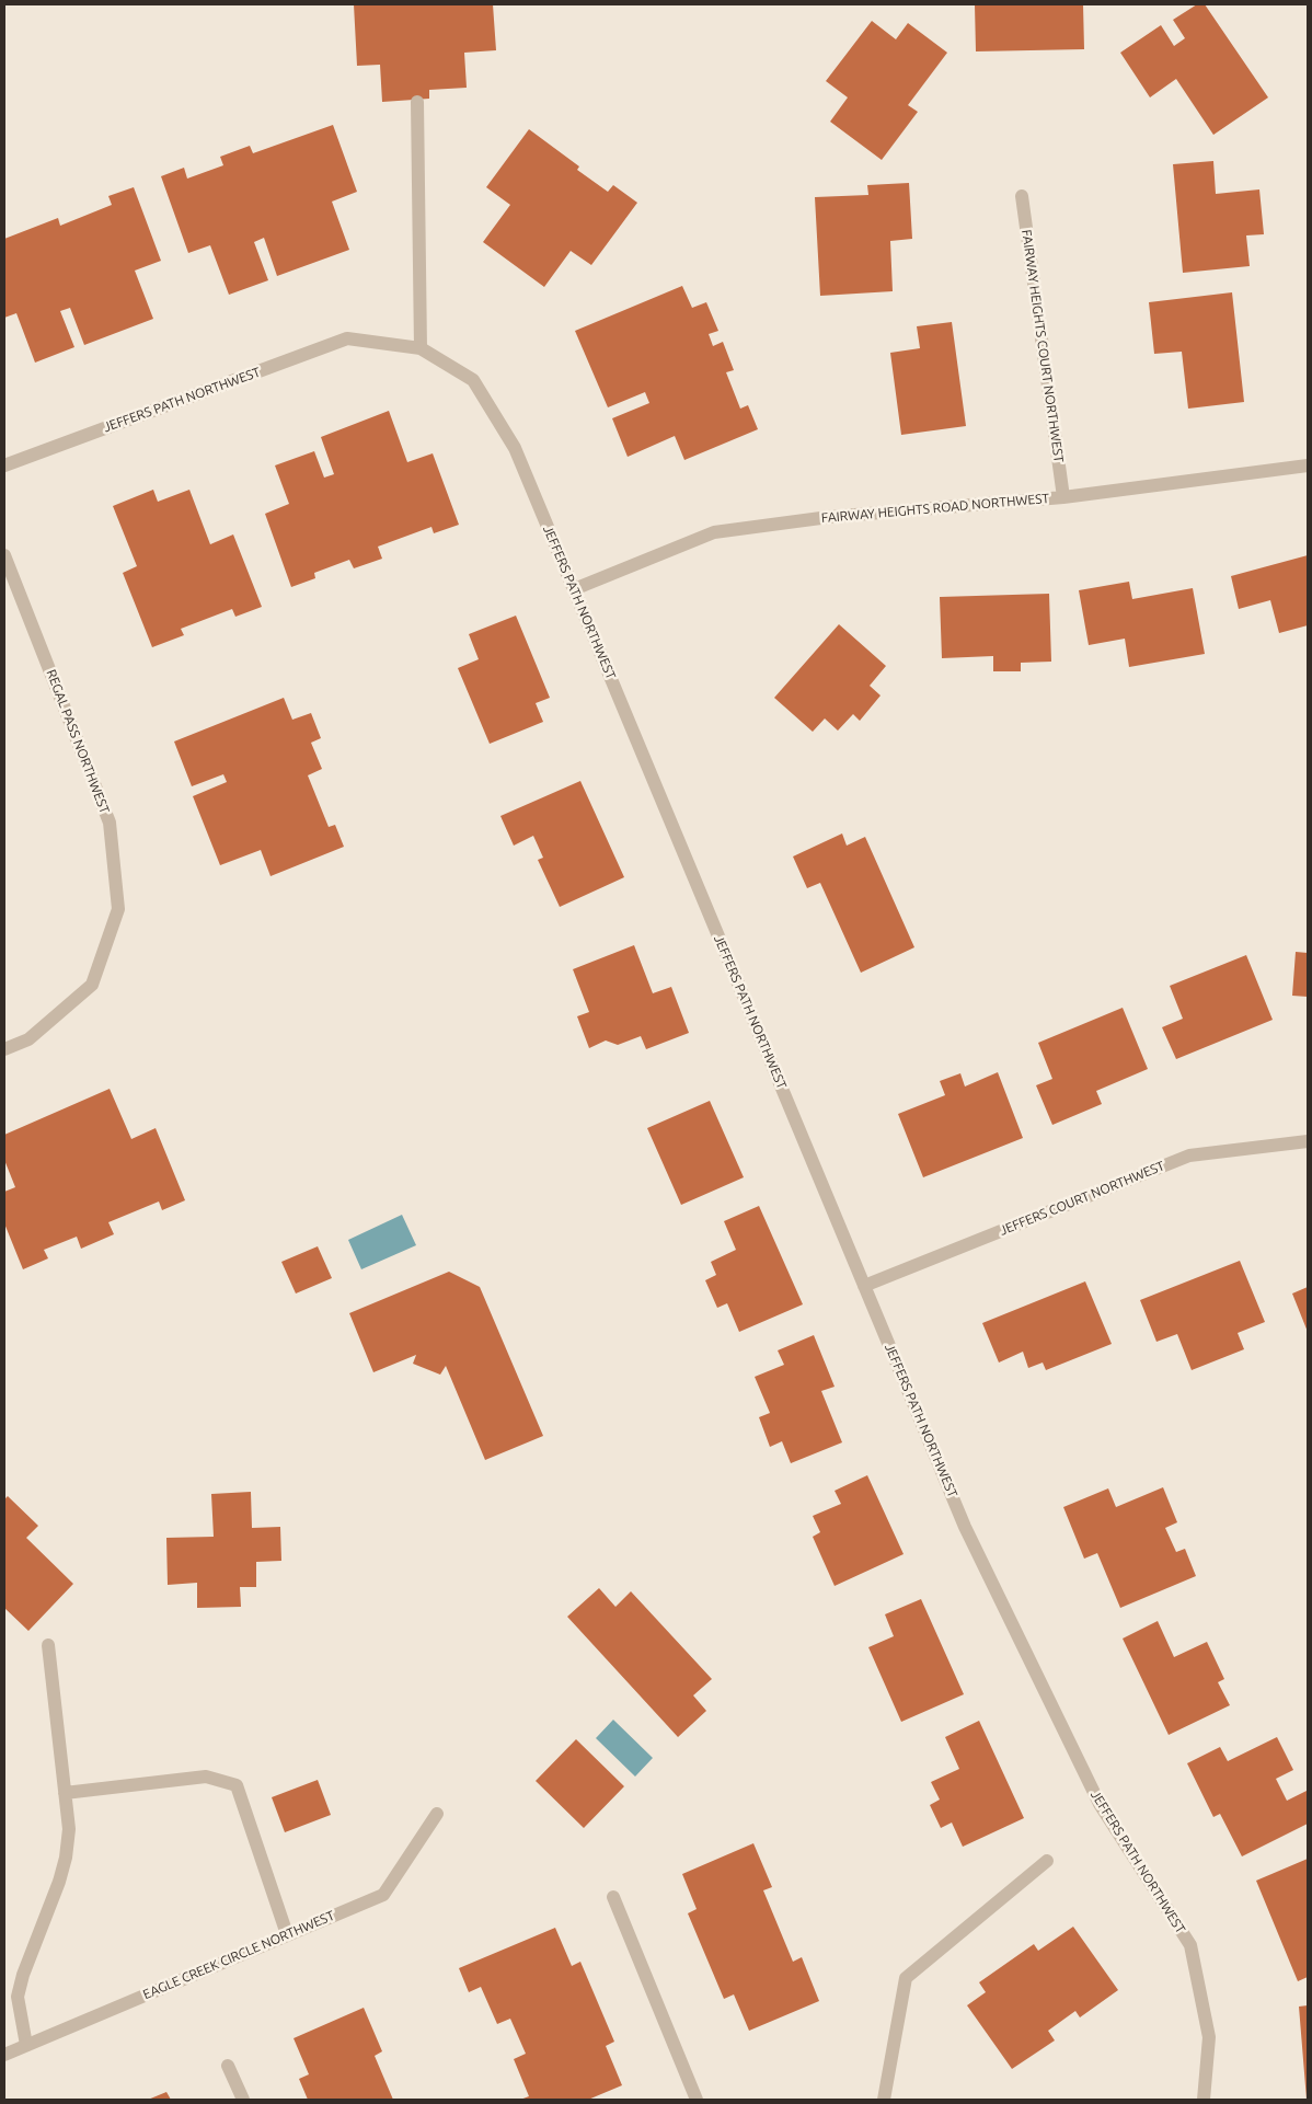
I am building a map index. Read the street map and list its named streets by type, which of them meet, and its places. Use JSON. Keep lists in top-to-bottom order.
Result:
{
  "streets": {
    "street": [
      "FAIRWAY HEIGHTS COURT NORTHWEST",
      "JEFFERS PATH NORTHWEST",
      "FAIRWAY HEIGHTS ROAD NORTHWEST",
      "REGAL PASS NORTHWEST",
      "JEFFERS COURT NORTHWEST",
      "EAGLE CREEK CIRCLE NORTHWEST"
    ]
  },
  "crossings": [
    ["FAIRWAY HEIGHTS COURT NORTHWEST", "FAIRWAY HEIGHTS ROAD NORTHWEST"],
    ["JEFFERS PATH NORTHWEST", "FAIRWAY HEIGHTS ROAD NORTHWEST"],
    ["JEFFERS PATH NORTHWEST", "JEFFERS COURT NORTHWEST"]
  ]
}
